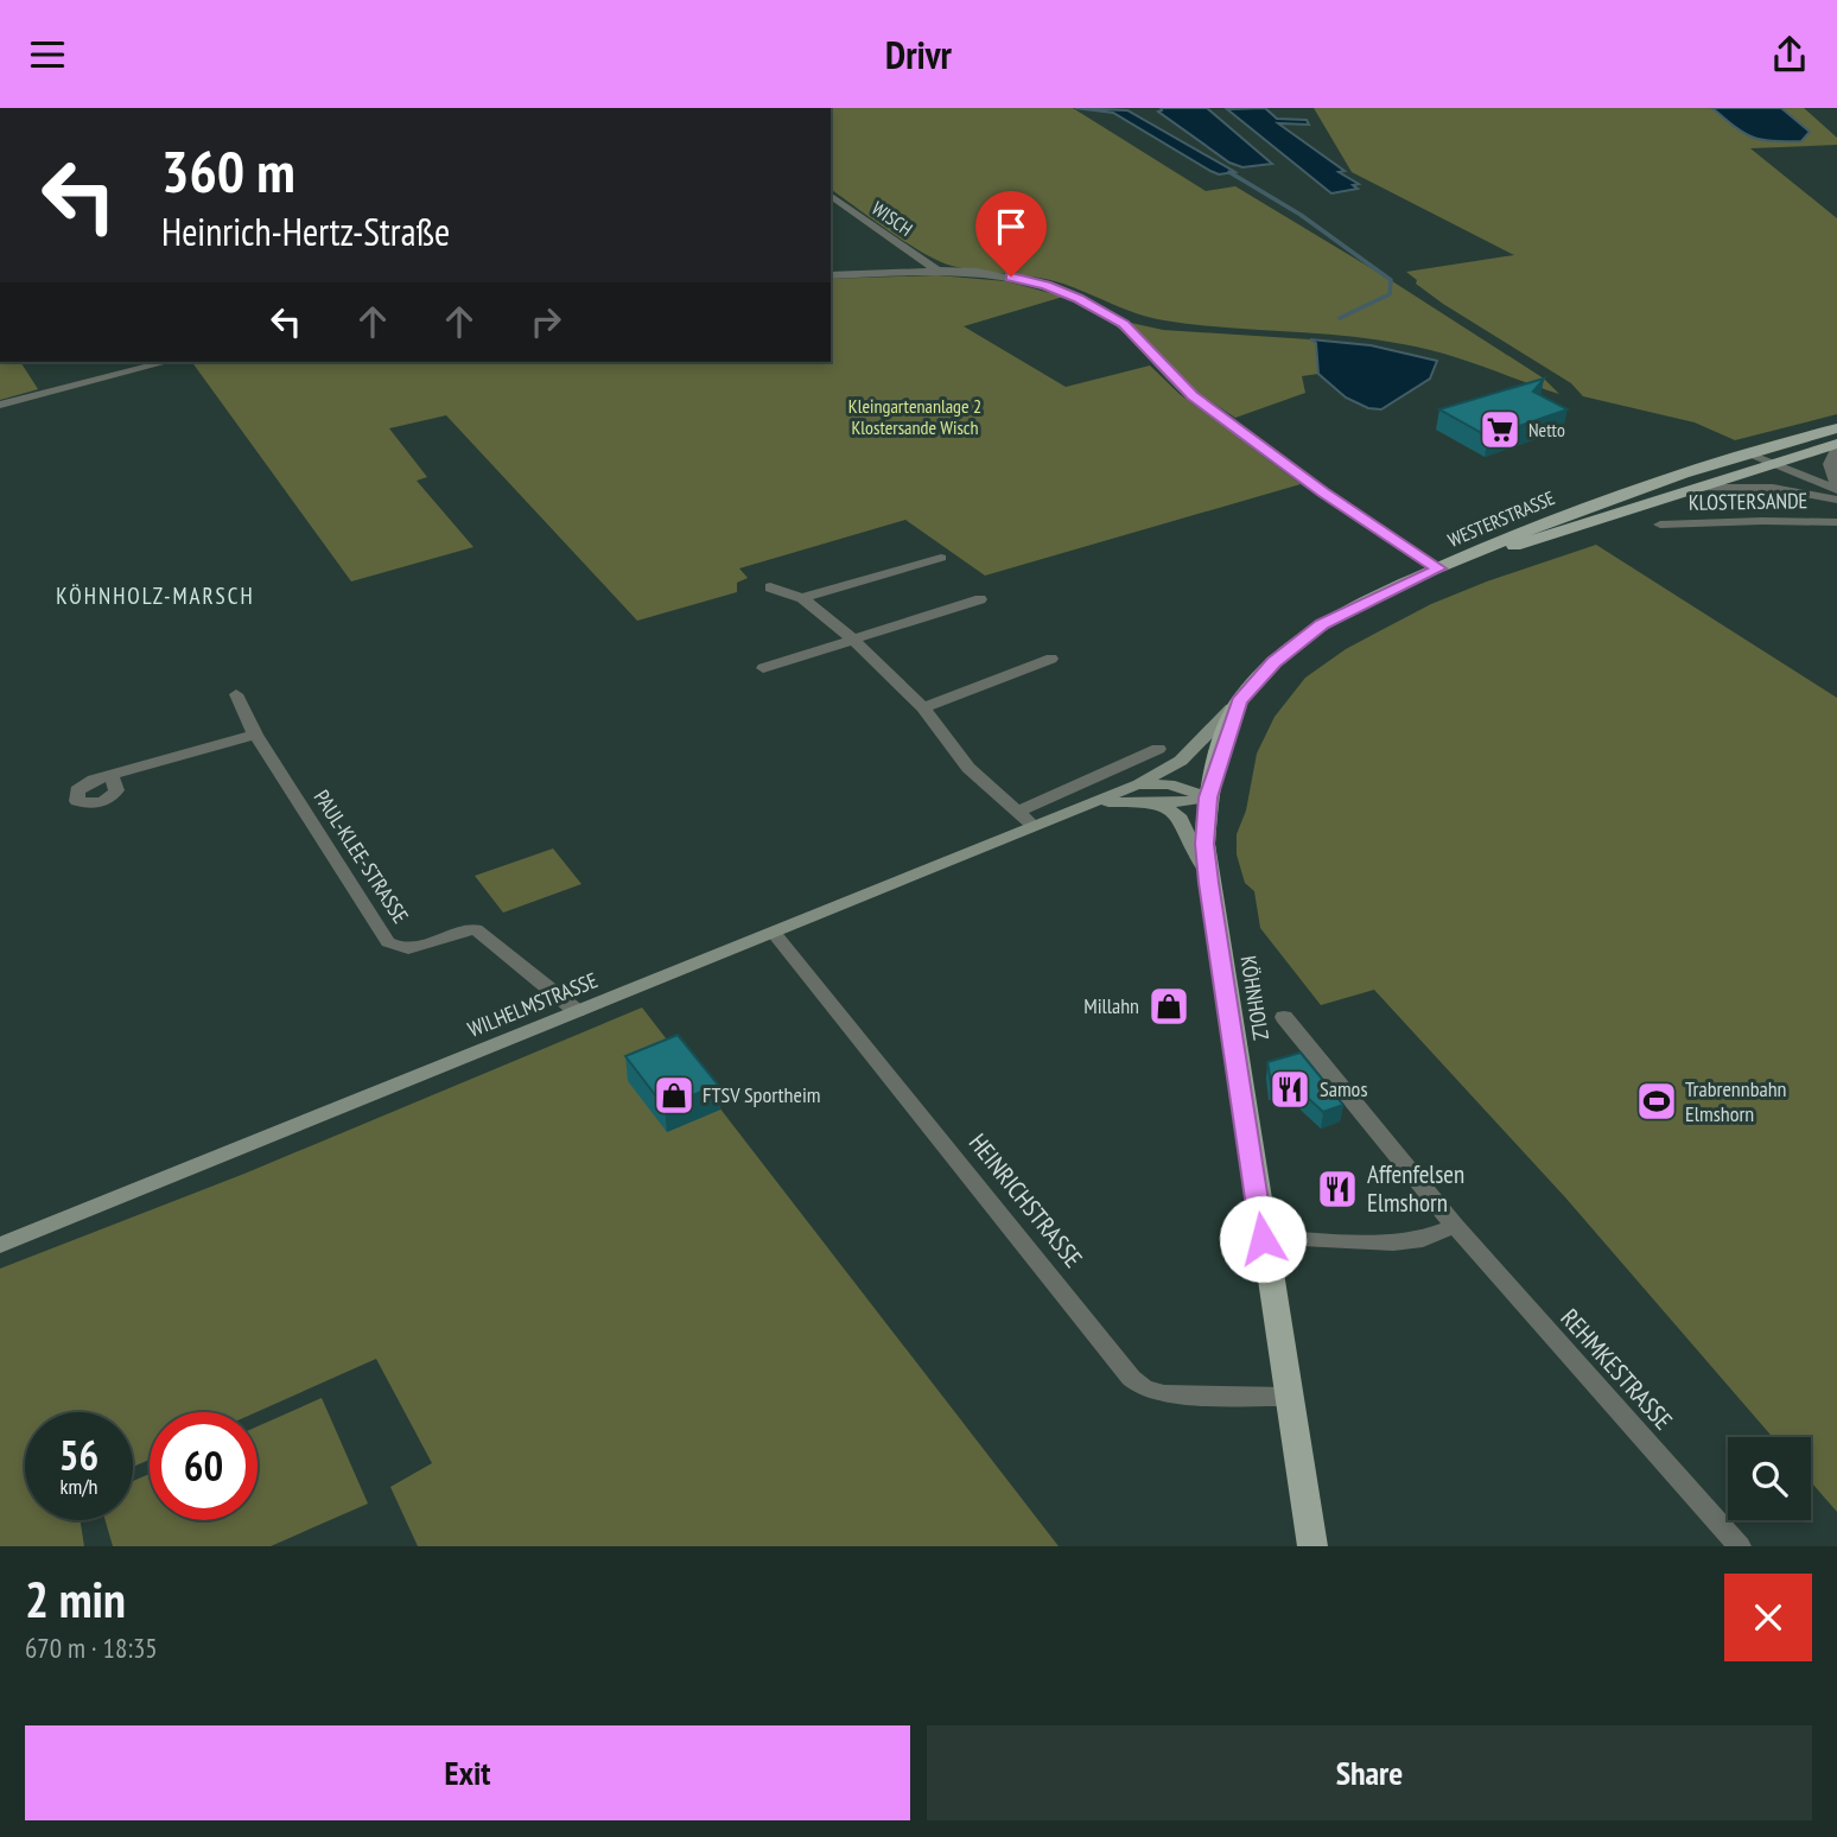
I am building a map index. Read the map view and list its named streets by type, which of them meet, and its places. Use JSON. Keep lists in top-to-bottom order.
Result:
{
  "streets": {
    "main road": ["WESTERSTRASSE", "KÖHNHOLZ", "WILHELMSTRASSE"],
    "street": [
      "WISCH",
      "KLOSTERSANDE",
      "PAUL-KLEE-STRASSE",
      "HEINRICHSTRASSE",
      "REHMKESTRASSE"
    ]
  },
  "crossings": [
    ["WESTERSTRASSE", "KÖHNHOLZ"],
    ["PAUL-KLEE-STRASSE", "WILHELMSTRASSE"],
    ["KÖHNHOLZ", "WILHELMSTRASSE"],
    ["KÖHNHOLZ", "HEINRICHSTRASSE"],
    ["WILHELMSTRASSE", "HEINRICHSTRASSE"]
  ],
  "districts": ["KÖHNHOLZ-MARSCH"],
  "parks": ["Kleingartenanlage 2 Klostersande Wisch"],
  "places": {
    "supermarket": ["Netto"],
    "shop": ["Millahn", "FTSV Sportheim"],
    "restaurant": ["Samos", "Affenfelsen Elmshorn"],
    "sports": ["Trabrennbahn Elmshorn"]
  },
  "page": {
    "header": "Drivr",
    "turn": ["360 m", "Heinrich-Hertz-Straße"],
    "speed": "56 km/h",
    "limit": "60",
    "heading": ["2 min", "670 m · 18:35"],
    "buttons": ["Exit", "Share"]
  }
}
